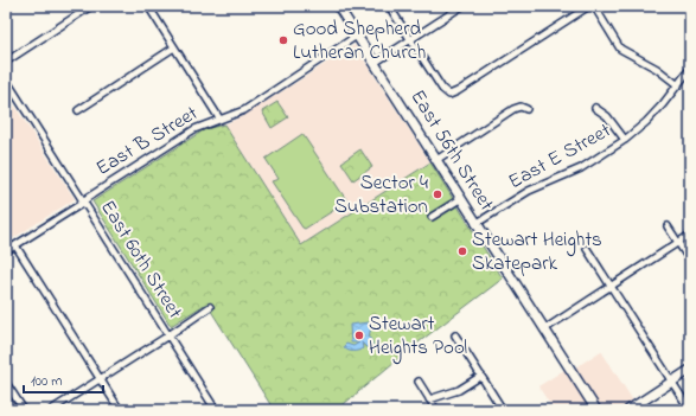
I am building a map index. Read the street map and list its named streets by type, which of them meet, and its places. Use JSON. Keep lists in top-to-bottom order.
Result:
{
  "streets": {
    "street": [
      "East B Street",
      "East 56th Street",
      "East E Street",
      "East 60th Street"
    ]
  },
  "crossings": [
    ["East B Street", "East 56th Street"],
    ["East B Street", "East 60th Street"],
    ["East 56th Street", "East E Street"]
  ],
  "places": [
    "Good Shepherd Lutheran Church",
    "Sector 4 Substation",
    "Stewart Heights Skatepark",
    "Stewart Heights Pool"
  ],
  "scale_bar": "100 m"
}
